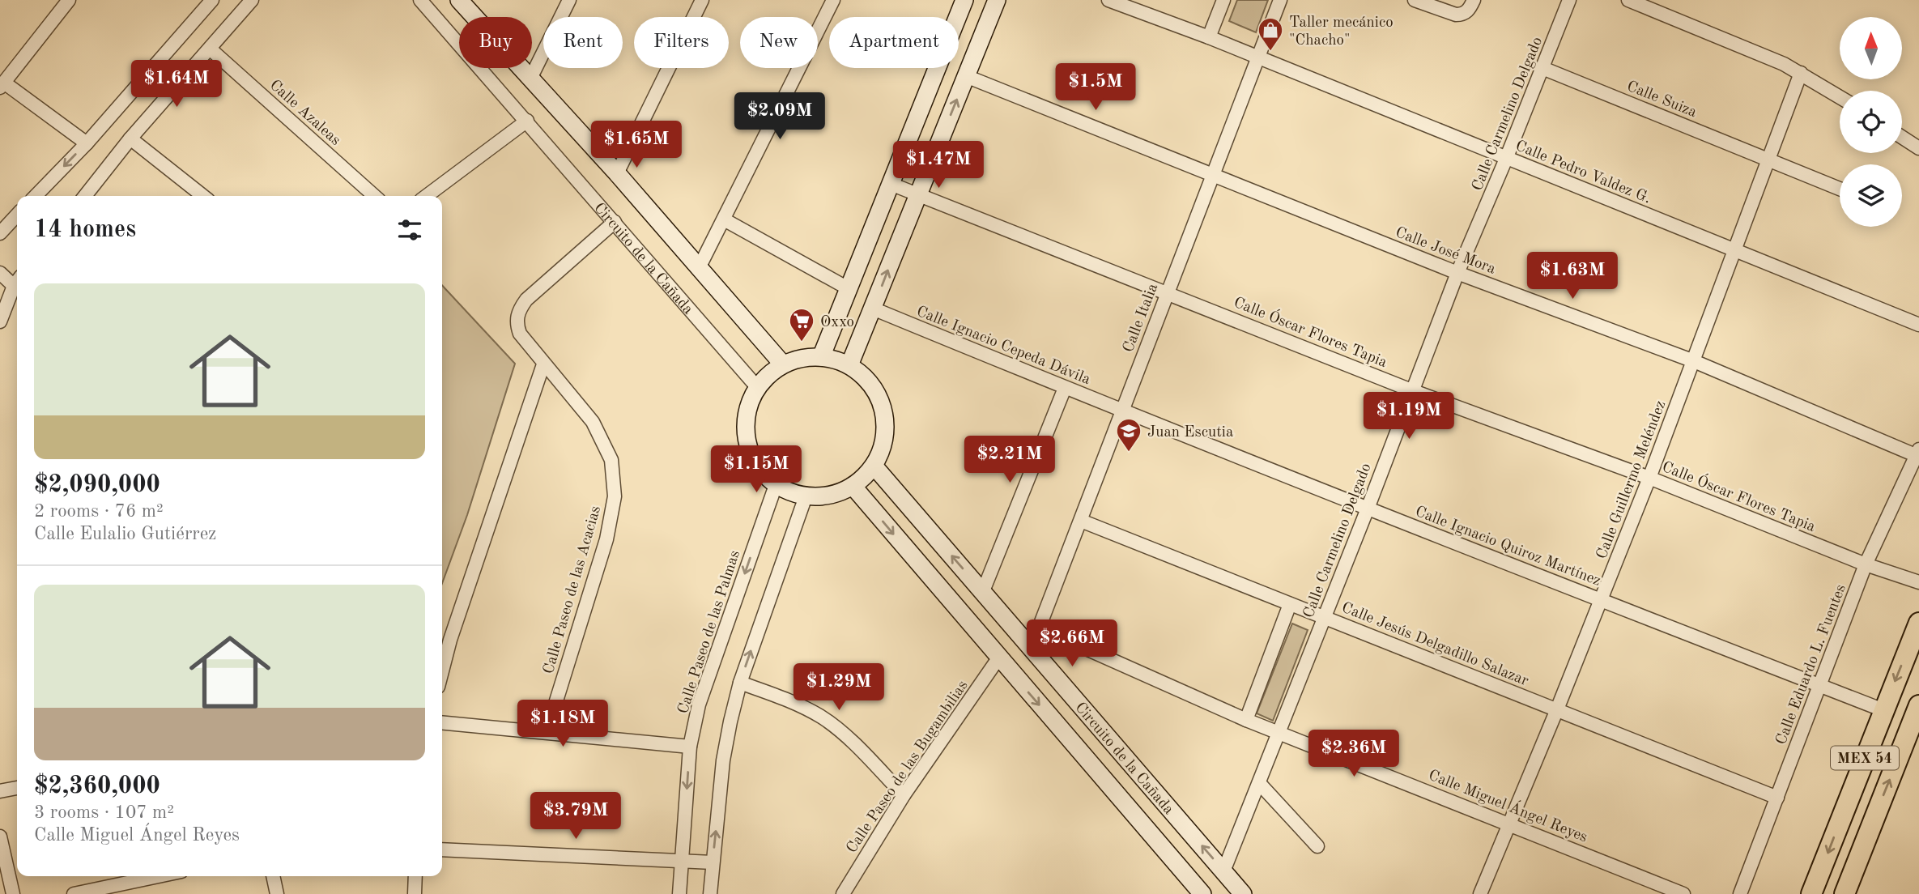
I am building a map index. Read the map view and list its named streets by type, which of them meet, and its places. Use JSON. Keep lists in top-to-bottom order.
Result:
{
  "streets": {
    "main road": ["MEX 54"],
    "street": [
      "Calle Suiza",
      "Calle Azaleas",
      "Calle Carmelino Delgado",
      "Calle Pedro Valdez G.",
      "Calle José Mora",
      "Circuito de la Cañada",
      "Calle Italia",
      "Calle Óscar Flores Tapia",
      "Calle Ignacio Cepeda Dávila",
      "Calle Guillermo Meléndez",
      "Calle Ignacio Quiroz Martínez",
      "Calle Paseo de las Acacias",
      "Calle Paseo de las Palmas",
      "Calle Jesús Delgadillo Salazar",
      "Calle Eduardo L. Fuentes",
      "Calle Paseo de las Bugambilias",
      "Calle Miguel Ángel Reyes"
    ]
  },
  "crossings": [
    ["Calle Suiza", "Calle Carmelino Delgado"],
    ["Calle Suiza", "Calle Guillermo Meléndez"],
    ["Calle Carmelino Delgado", "Calle Pedro Valdez G."],
    ["Calle Carmelino Delgado", "Calle José Mora"],
    ["Calle Carmelino Delgado", "Circuito de la Cañada"],
    ["Calle Carmelino Delgado", "Calle Óscar Flores Tapia"],
    ["Calle Carmelino Delgado", "Calle Ignacio Quiroz Martínez"],
    ["Calle Carmelino Delgado", "Calle Jesús Delgadillo Salazar"],
    ["Calle Carmelino Delgado", "Calle Miguel Ángel Reyes"],
    ["Calle Pedro Valdez G.", "Calle Italia"],
    ["Calle Pedro Valdez G.", "Calle Guillermo Meléndez"],
    ["Calle José Mora", "Calle Italia"],
    ["Calle José Mora", "Calle Guillermo Meléndez"],
    ["Calle José Mora", "Calle Eduardo L. Fuentes"],
    ["Circuito de la Cañada", "Calle Italia"],
    ["Circuito de la Cañada", "Calle Paseo de las Acacias"],
    ["Circuito de la Cañada", "Calle Paseo de las Palmas"],
    ["Circuito de la Cañada", "Calle Paseo de las Bugambilias"],
    ["Calle Italia", "Calle Óscar Flores Tapia"],
    ["Calle Italia", "Calle Ignacio Cepeda Dávila"],
    ["Calle Italia", "Calle Ignacio Quiroz Martínez"],
    ["Calle Italia", "Calle Jesús Delgadillo Salazar"],
    ["Calle Italia", "Calle Miguel Ángel Reyes"],
    ["Calle Óscar Flores Tapia", "Calle Guillermo Meléndez"],
    ["Calle Óscar Flores Tapia", "Calle Eduardo L. Fuentes"],
    ["Calle Ignacio Cepeda Dávila", "Calle Ignacio Quiroz Martínez"],
    ["Calle Guillermo Meléndez", "Calle Ignacio Quiroz Martínez"],
    ["Calle Guillermo Meléndez", "Calle Jesús Delgadillo Salazar"],
    ["Calle Guillermo Meléndez", "Calle Miguel Ángel Reyes"],
    ["Calle Ignacio Quiroz Martínez", "Calle Eduardo L. Fuentes"],
    ["Calle Ignacio Quiroz Martínez", "MEX 54"],
    ["Calle Jesús Delgadillo Salazar", "Calle Eduardo L. Fuentes"]
  ],
  "places": {
    "shop": ["Taller mecánico \"Chacho\""],
    "supermarket": ["Oxxo"],
    "school or university": ["Juan Escutia"]
  },
  "north": "top",
  "page": {
    "chip": [
      "Buy",
      "Rent",
      "Filters",
      "New",
      "Apartment"
    ],
    "price": [
      "$1.64M",
      "$1.5M",
      "$2.09M",
      "$1.65M",
      "$1.47M",
      "$1.63M",
      "$1.19M",
      "$2.21M",
      "$1.15M",
      "$2.66M",
      "$1.29M",
      "$1.18M",
      "$2.36M",
      "$3.79M"
    ],
    "heading": "14 homes",
    "list": [
      {
        "name": "$2,090,000",
        "note": "2 rooms · 76 m² · Calle Eulalio Gutiérrez"
      },
      {
        "name": "$2,360,000",
        "note": "3 rooms · 107 m² · Calle Miguel Ángel Reyes"
      }
    ]
  }
}
